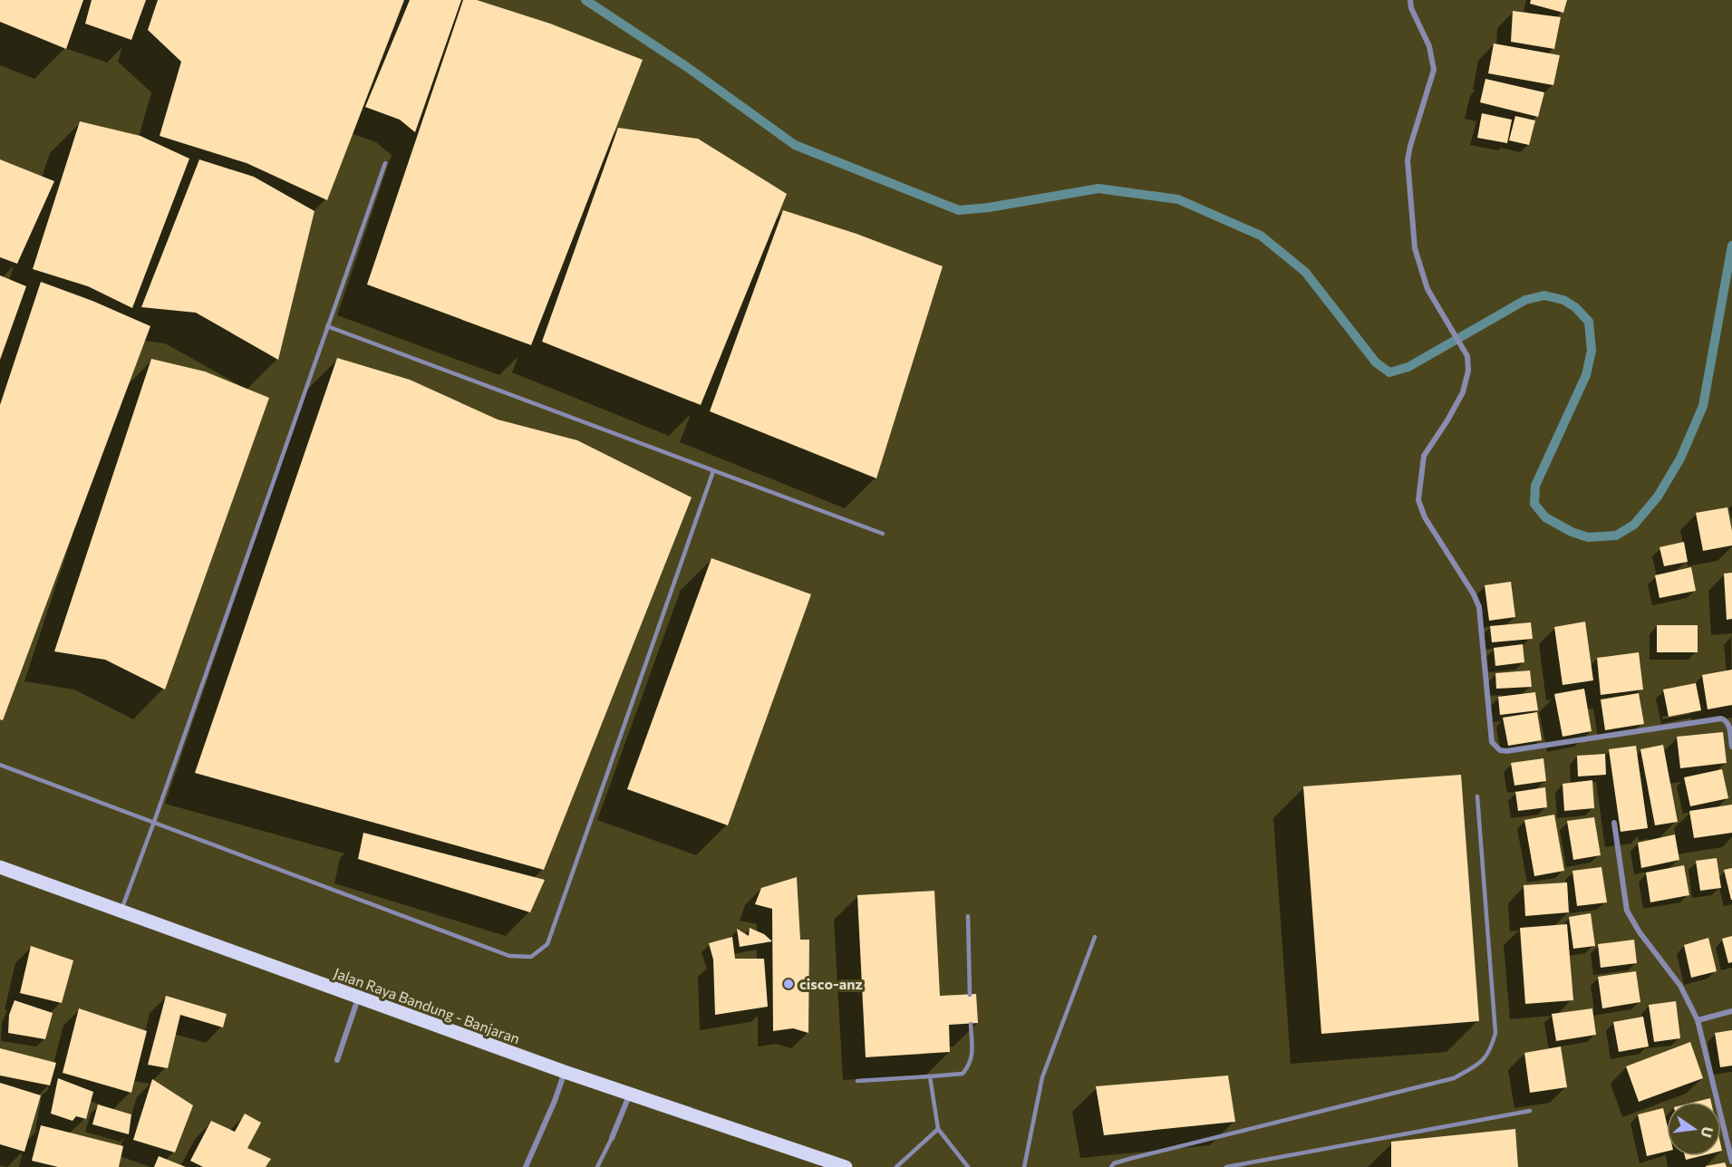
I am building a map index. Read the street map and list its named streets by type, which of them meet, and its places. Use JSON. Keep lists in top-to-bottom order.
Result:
{
  "streets": {
    "main road": ["Jalan Raya Bandung - Banjaran"]
  },
  "places": ["cisco-anz"],
  "north": "right"
}
